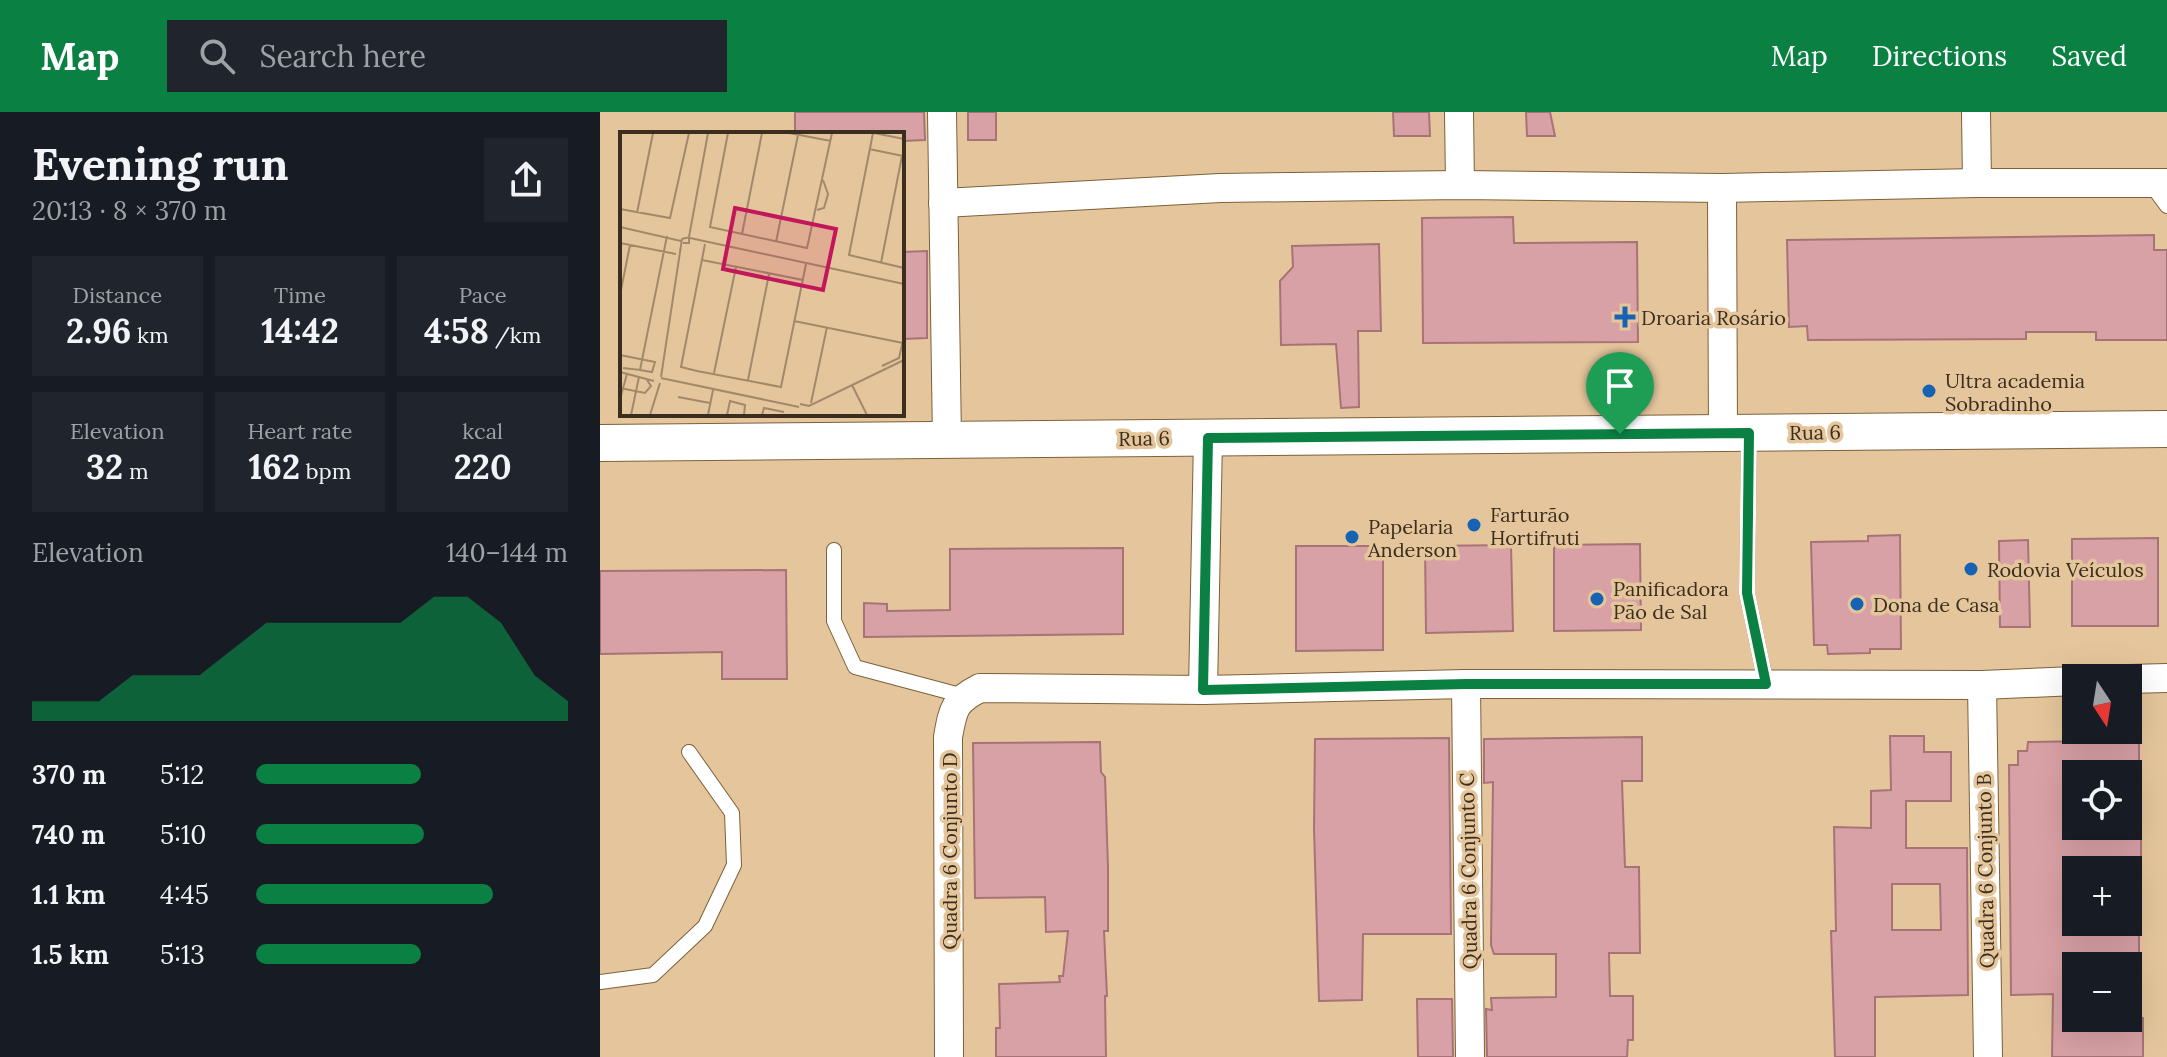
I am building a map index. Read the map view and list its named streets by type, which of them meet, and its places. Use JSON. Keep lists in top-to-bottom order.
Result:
{
  "streets": {
    "street": [
      "Rua 6",
      "Quadra 6 Conjunto D",
      "Quadra 6 Conjunto C",
      "Quadra 6 Conjunto B"
    ]
  },
  "places": {
    "health": ["Droaria Rosário"],
    "other": [
      "Ultra academia Sobradinho",
      "Farturão Hortifruti",
      "Papelaria Anderson",
      "Rodovia Veículos",
      "Panificadora Pão de Sal",
      "Dona de Casa"
    ]
  },
  "north": "bottom",
  "page": {
    "header": "Map",
    "search": "Search here",
    "nav": ["Map", "Directions", "Saved"],
    "heading": ["Evening run", "20:13 · 8 × 370 m"],
    "stats": [
      ["Distance", "2.96 km"],
      ["Time", "14:42"],
      ["Pace", "4:58 /km"],
      ["Elevation", "32 m"],
      ["Heart rate", "162 bpm"],
      ["kcal", "220"]
    ],
    "chart": ["Elevation", "140–144 m"],
    "map_buttons": ["+", "−"],
    "list": [
      {
        "name": "370 m",
        "note": "5:12"
      },
      {
        "name": "740 m",
        "note": "5:10"
      },
      {
        "name": "1.1 km",
        "note": "4:45"
      },
      {
        "name": "1.5 km",
        "note": "5:13"
      }
    ]
  }
}
